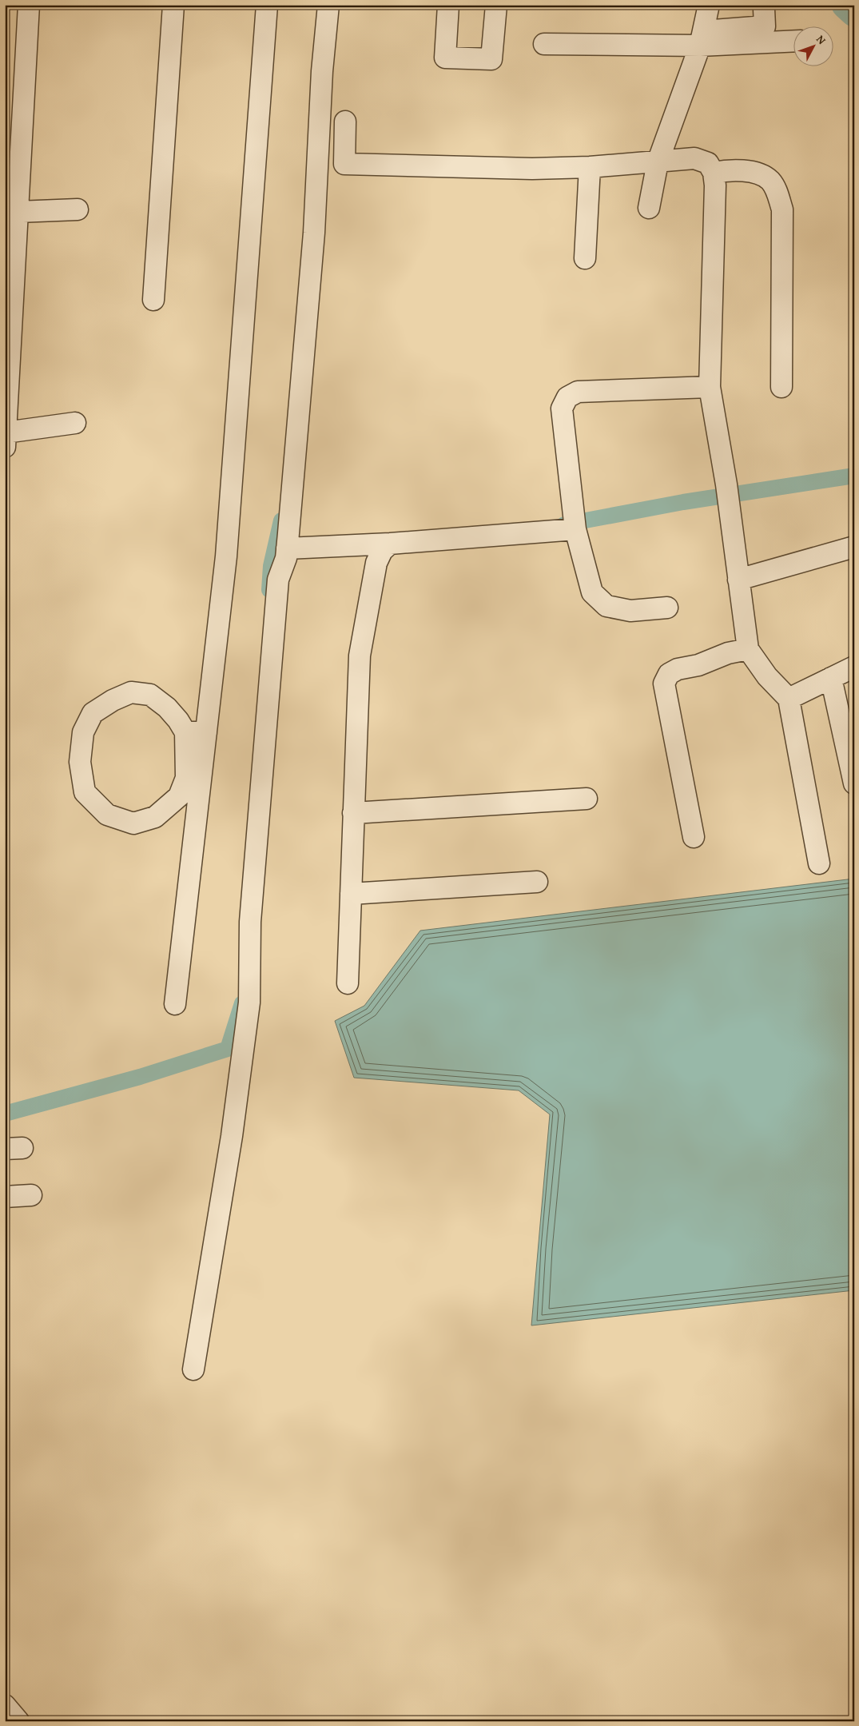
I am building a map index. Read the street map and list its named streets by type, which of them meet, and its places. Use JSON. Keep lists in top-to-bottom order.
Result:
{
  "north": "top right"
}
